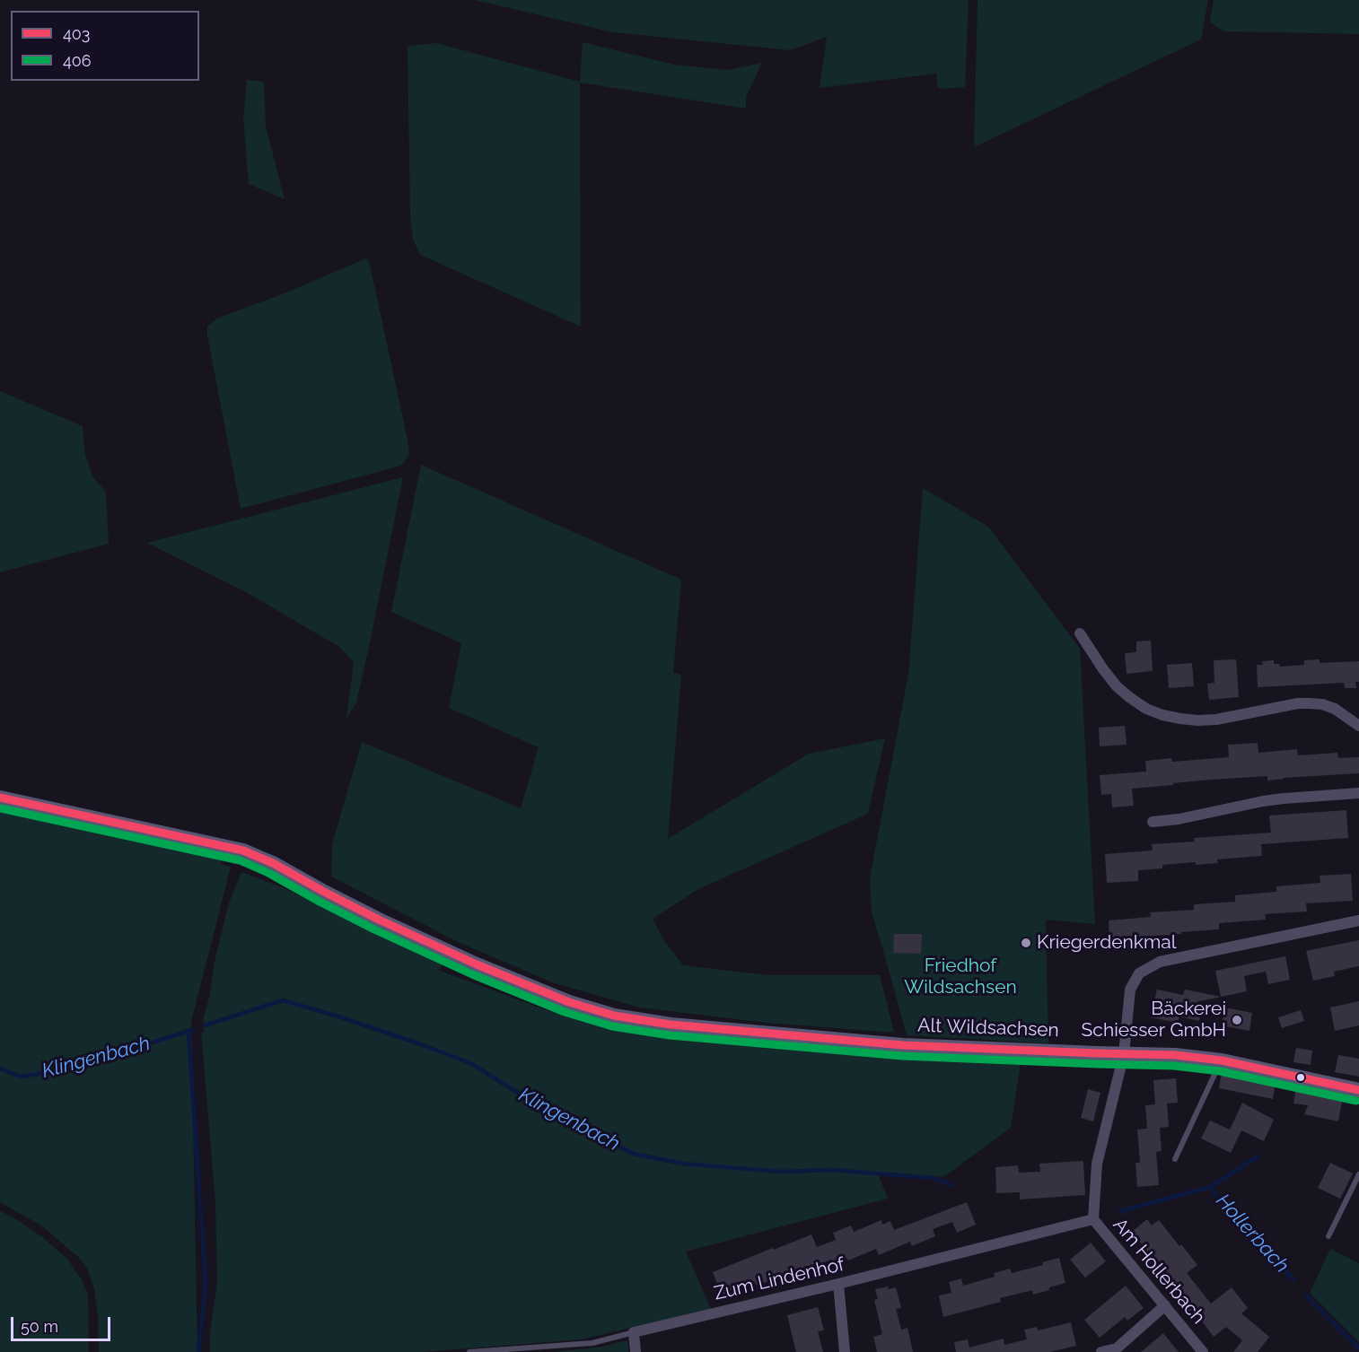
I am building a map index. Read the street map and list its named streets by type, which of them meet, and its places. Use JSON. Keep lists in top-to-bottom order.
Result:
{
  "streets": {
    "main road": ["Alt Wildsachsen"],
    "street": ["Am Hollerbach", "Zum Lindenhof"]
  },
  "crossings": [
    ["Alt Wildsachsen", "Am Hollerbach"],
    ["Am Hollerbach", "Zum Lindenhof"]
  ],
  "water": ["Klingenbach", "Hollerbach"],
  "parks": ["Friedhof Wildsachsen"],
  "places": ["Kriegerdenkmal", "Bäckerei Schiesser GmbH"],
  "lines": ["transit line 403", "transit line 406"],
  "legend": ["403", "406"],
  "scale_bar": "50 m"
}
